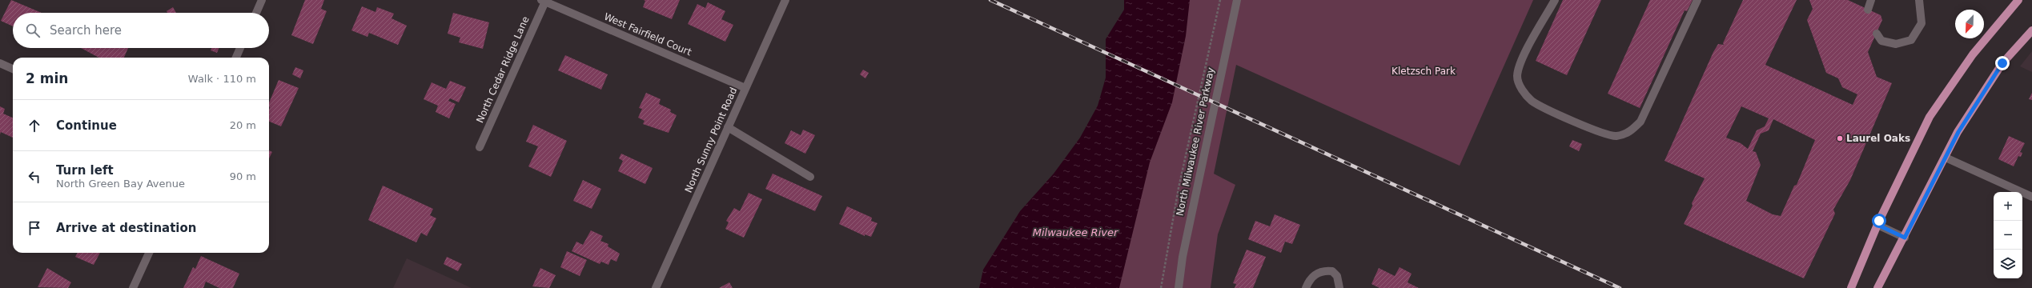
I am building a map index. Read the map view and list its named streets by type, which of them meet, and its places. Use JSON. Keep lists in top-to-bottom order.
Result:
{
  "streets": {
    "street": [
      "West Fairfield Court",
      "North Cedar Ridge Lane",
      "North Sunny Point Road",
      "North Milwaukee River Parkway"
    ]
  },
  "crossings": [
    ["West Fairfield Court", "North Cedar Ridge Lane"],
    ["West Fairfield Court", "North Sunny Point Road"]
  ],
  "water": ["Milwaukee River"],
  "parks": ["Kletzsch Park"],
  "places": ["Laurel Oaks"],
  "north": "bottom left",
  "page": {
    "search": "Search here",
    "heading": ["2 min", "Walk · 110 m"],
    "list": [
      ["Continue", "20 m"],
      ["Turn left", "North Green Bay Avenue", "90 m"],
      "Arrive at destination"
    ],
    "map_buttons": ["+", "−"]
  }
}
